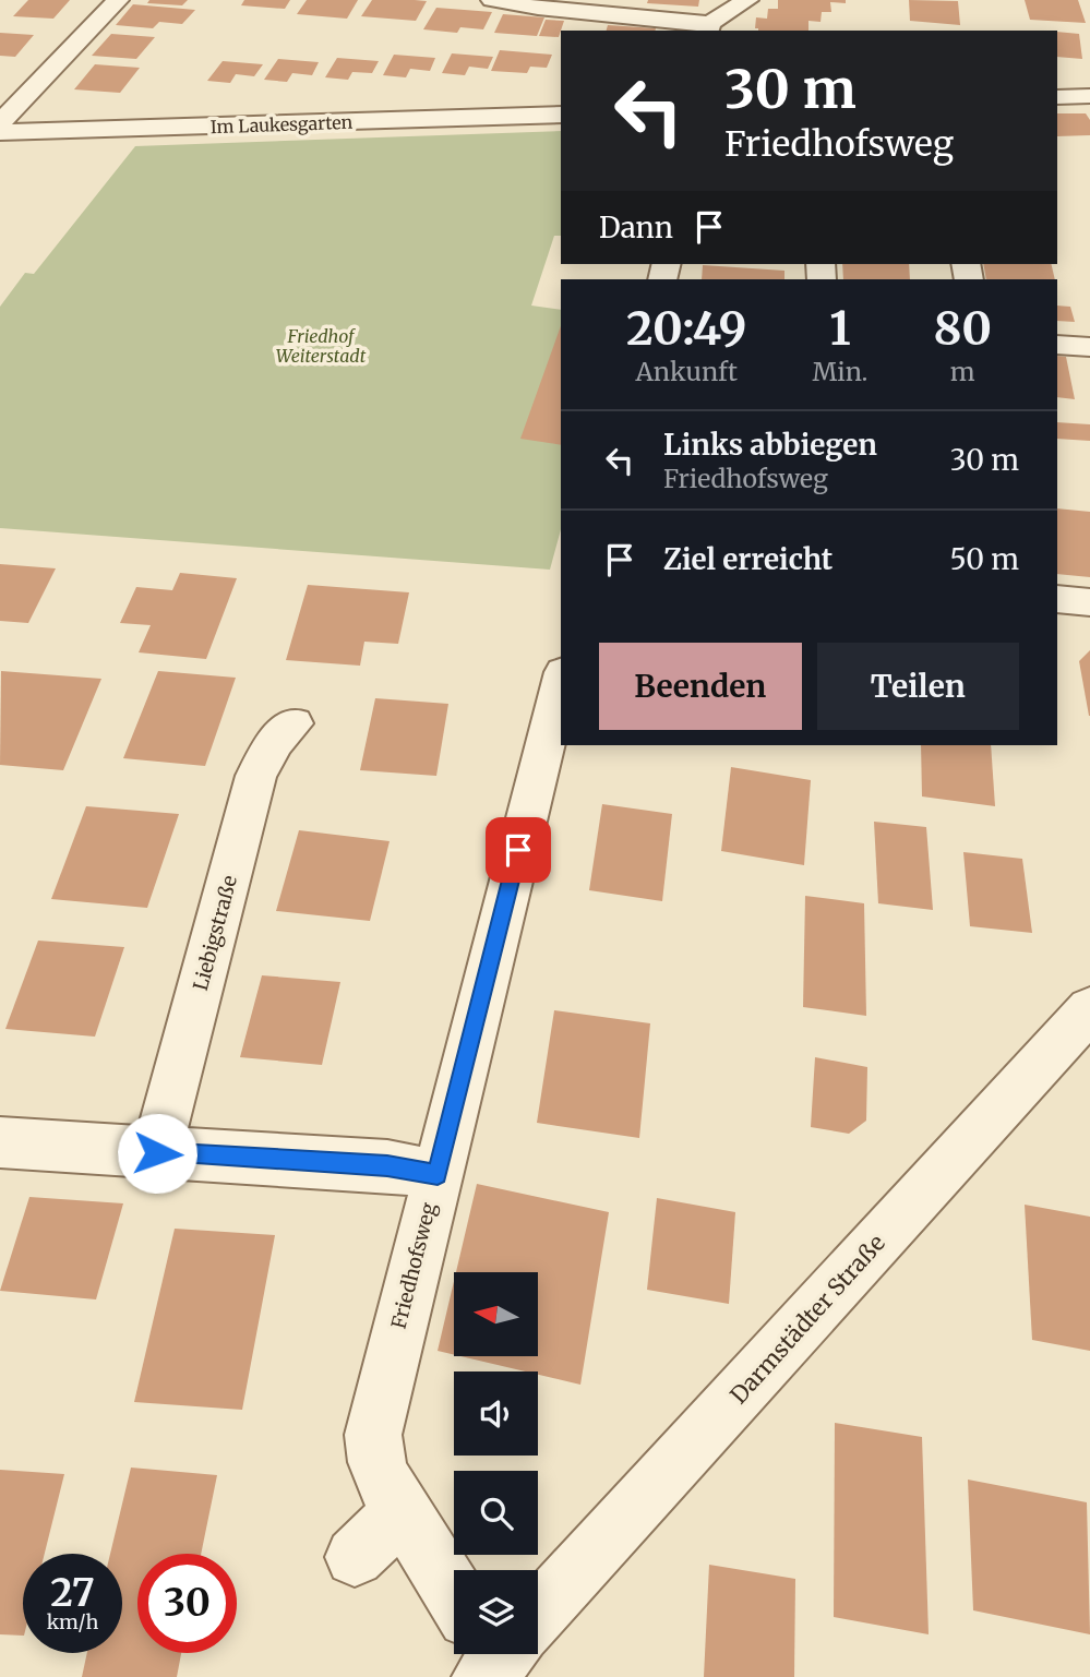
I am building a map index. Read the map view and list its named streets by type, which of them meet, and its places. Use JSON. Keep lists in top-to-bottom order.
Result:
{
  "streets": {
    "street": [
      "Im Laukesgarten",
      "Liebigstraße",
      "Friedhofsweg",
      "Darmstädter Straße"
    ]
  },
  "parks": ["Friedhof Weiterstadt"],
  "north": "left",
  "page": {
    "turn": ["30 m", "Friedhofsweg"],
    "then": "Dann",
    "eta": [
      "20:49",
      "Ankunft",
      "1",
      "Min.",
      "80",
      "m"
    ],
    "list": [
      {
        "name": "Links abbiegen",
        "note": "Friedhofsweg",
        "value": "30 m"
      },
      {
        "name": "Ziel erreicht",
        "value": "50 m"
      }
    ],
    "buttons": ["Beenden", "Teilen"],
    "speed": "27 km/h",
    "limit": "30"
  }
}
